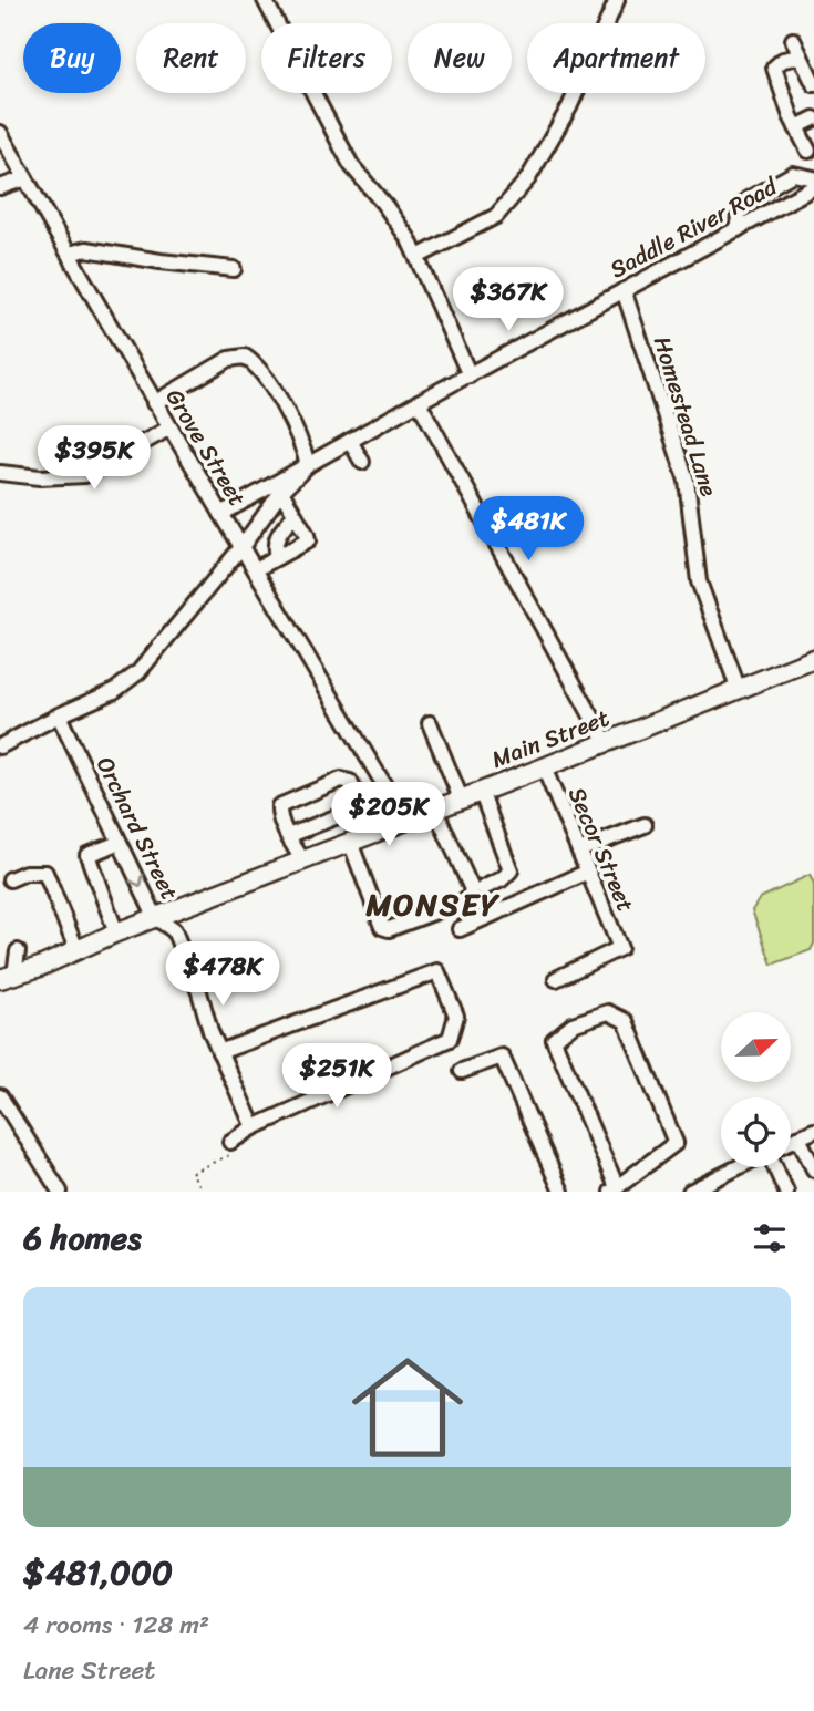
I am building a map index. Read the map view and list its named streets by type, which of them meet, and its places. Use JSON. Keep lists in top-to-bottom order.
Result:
{
  "streets": {
    "main road": ["Main Street"],
    "street": [
      "Saddle River Road",
      "Homestead Lane",
      "Grove Street",
      "Orchard Street",
      "Secor Street"
    ]
  },
  "crossings": [
    ["Saddle River Road", "Homestead Lane"],
    ["Saddle River Road", "Grove Street"],
    ["Saddle River Road", "Orchard Street"],
    ["Homestead Lane", "Main Street"],
    ["Grove Street", "Main Street"],
    ["Main Street", "Orchard Street"],
    ["Main Street", "Secor Street"]
  ],
  "districts": ["MONSEY"],
  "north": "right",
  "page": {
    "chip": [
      "Buy",
      "Rent",
      "Filters",
      "New",
      "Apartment"
    ],
    "price": [
      "$367K",
      "$395K",
      "$481K",
      "$205K",
      "$478K",
      "$251K"
    ],
    "heading": "6 homes",
    "list": [
      {
        "name": "$481,000",
        "note": "4 rooms · 128 m² · Lane Street"
      }
    ]
  }
}
